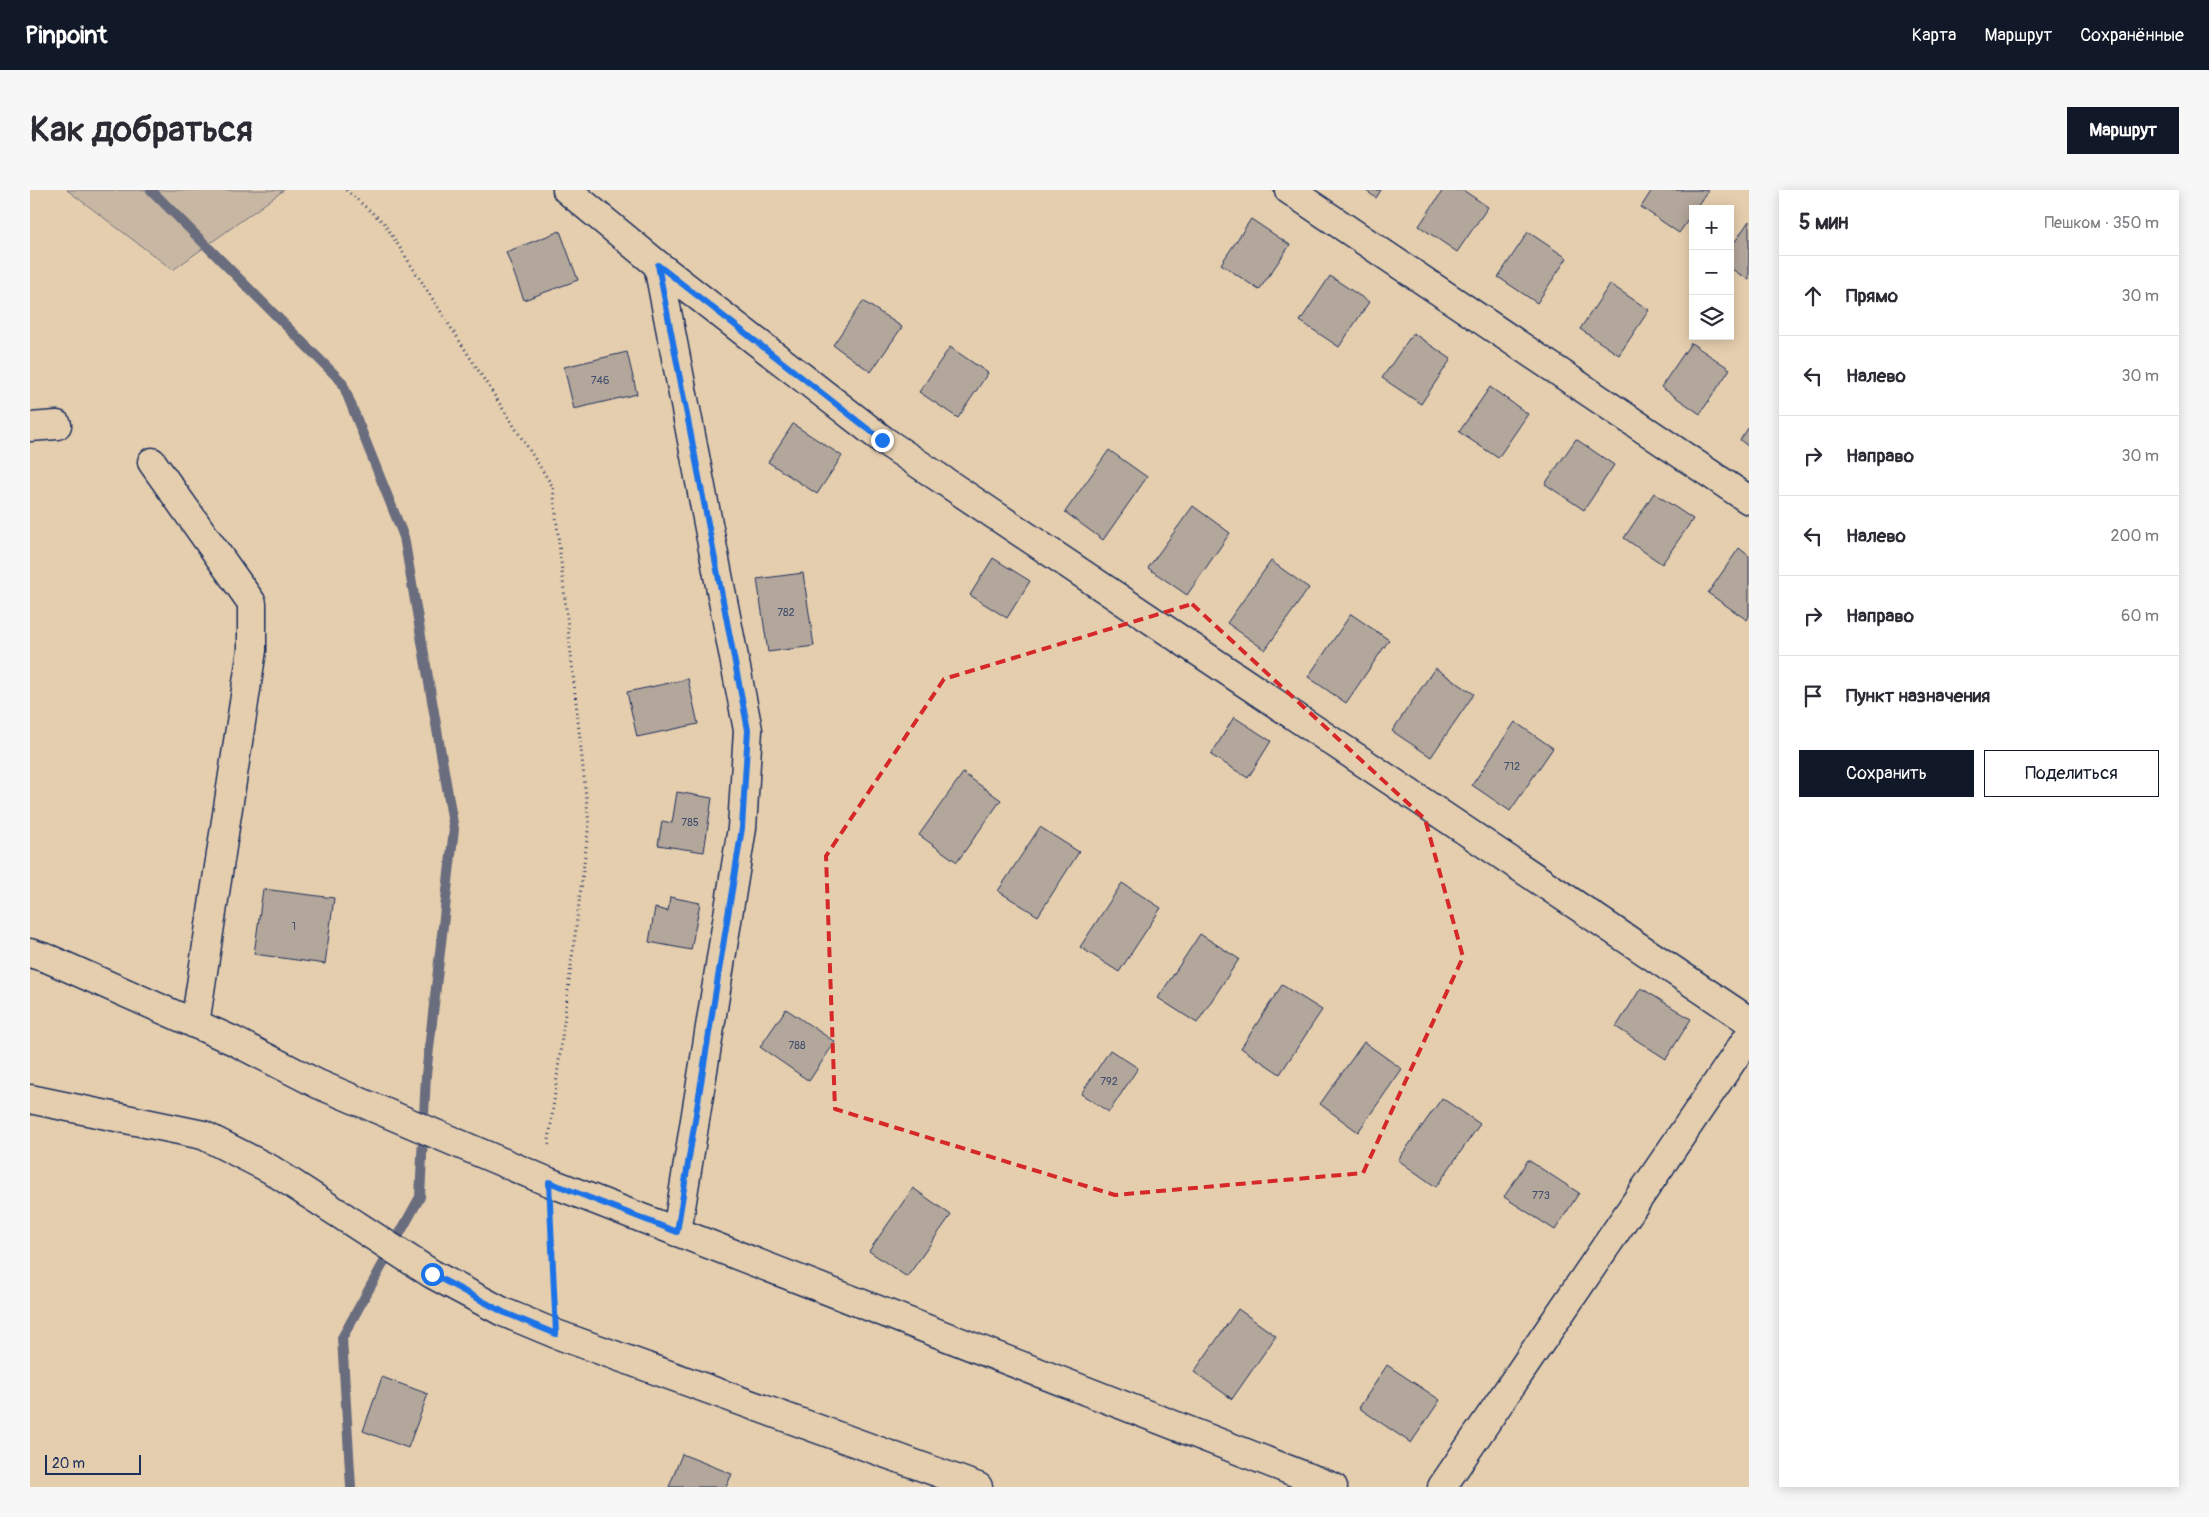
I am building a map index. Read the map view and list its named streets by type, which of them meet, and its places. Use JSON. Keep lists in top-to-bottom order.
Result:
{
  "house_numbers": [
    "746",
    "782",
    "712",
    "785",
    "1",
    "788",
    "792",
    "773"
  ],
  "scale_bar": "20 m",
  "page": {
    "header": "Pinpoint",
    "nav": ["Карта", "Маршрут", "Сохранённые"],
    "buttons": [
      "Маршрут",
      ["Сохранить", "Поделиться"]
    ],
    "title": "Как добраться",
    "heading": ["5 мин", "Пешком · 350 m"],
    "map_buttons": ["+", "−"],
    "list": [
      ["Прямо", "30 m"],
      ["Налево", "30 m"],
      ["Направо", "30 m"],
      ["Налево", "200 m"],
      ["Направо", "60 m"],
      "Пункт назначения"
    ],
    "scale": "20 m"
  }
}
